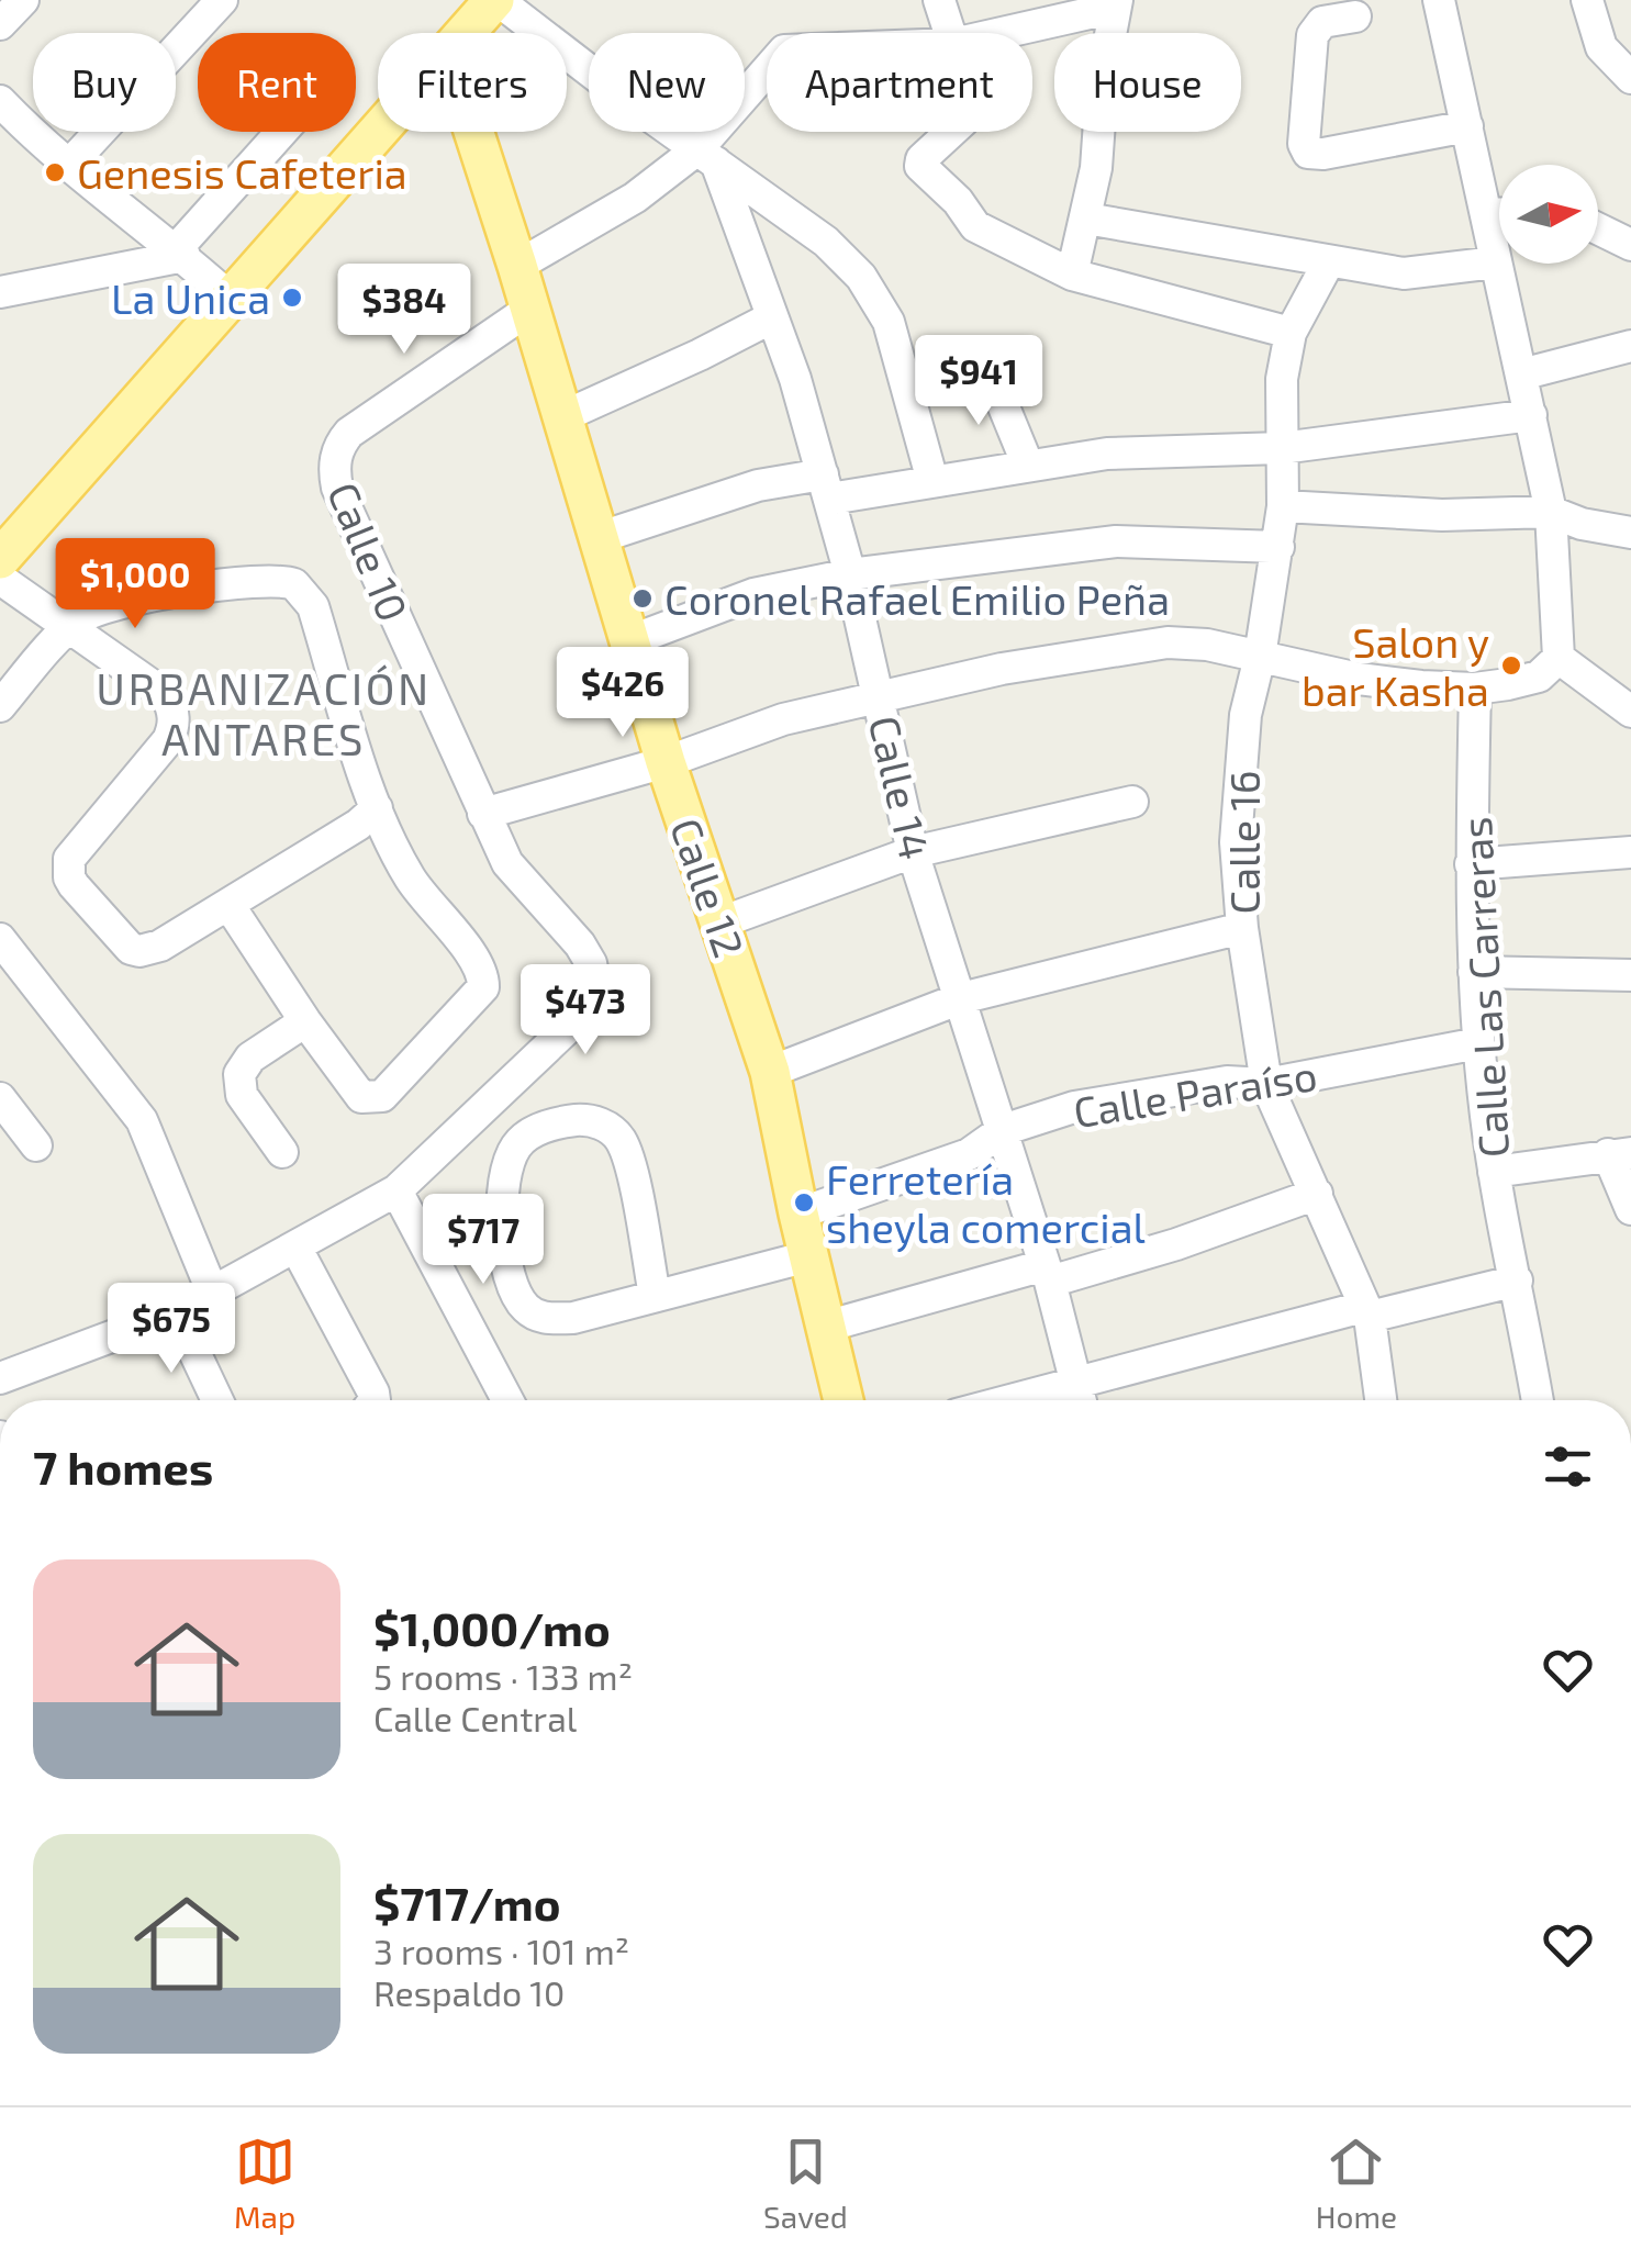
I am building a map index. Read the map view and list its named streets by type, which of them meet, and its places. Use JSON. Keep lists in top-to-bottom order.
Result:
{
  "streets": {
    "main road": ["Calle 12"],
    "street": [
      "Calle 10",
      "Calle 14",
      "Calle 16",
      "Calle Las Carreras",
      "Calle Paraíso"
    ]
  },
  "crossings": [
    ["Calle 10", "Calle 12"],
    ["Calle 14", "Calle Paraíso"],
    ["Calle 16", "Calle Paraíso"],
    ["Calle 12", "Calle Paraíso"],
    ["Calle Las Carreras", "Calle Paraíso"]
  ],
  "districts": ["URBANIZACIÓN ANTARES"],
  "places": [
    "Genesis Cafeteria",
    "La Unica",
    "Coronel Rafael Emilio Peña",
    "Salon y bar Kasha",
    "Ferretería sheyla comercial"
  ],
  "north": "right",
  "page": {
    "chip": [
      "Buy",
      "Rent",
      "Filters",
      "New",
      "Apartment",
      "House"
    ],
    "price": [
      "$384",
      "$941",
      "$1,000",
      "$426",
      "$473",
      "$717",
      "$675"
    ],
    "heading": "7 homes",
    "list": [
      {
        "name": "$1,000/mo",
        "note": "5 rooms · 133 m² · Calle Central"
      },
      {
        "name": "$717/mo",
        "note": "3 rooms · 101 m² · Respaldo 10"
      }
    ],
    "tabs": ["Map", "Saved", "Home"]
  }
}
